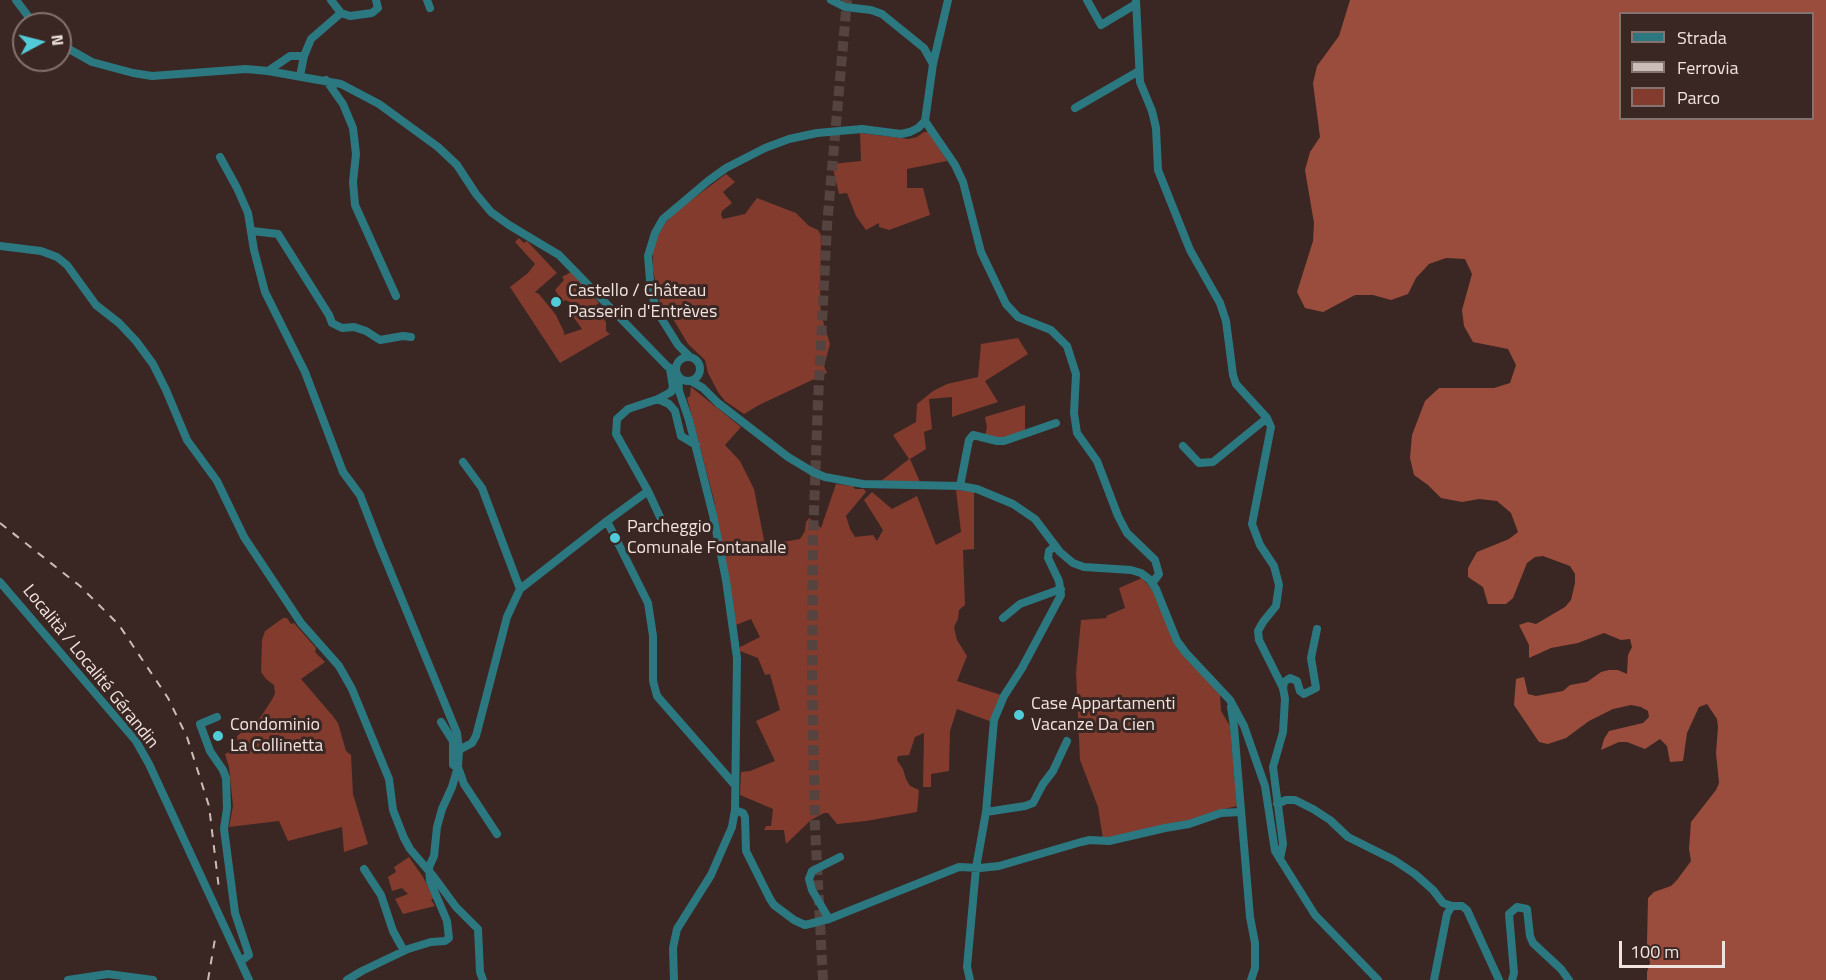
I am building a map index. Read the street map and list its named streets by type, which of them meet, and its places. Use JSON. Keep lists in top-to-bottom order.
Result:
{
  "streets": {
    "street": ["Località / Localité Gérandin"]
  },
  "places": [
    "Castello / Château Passerin d'Entrèves",
    "Parcheggio Comunale Fontanalle",
    "Case Appartamenti Vacanze Da Cien",
    "Condominio La Collinetta"
  ],
  "legend": ["Strada", "Ferrovia", "Parco"],
  "scale_bar": "100 m",
  "north": "right"
}
